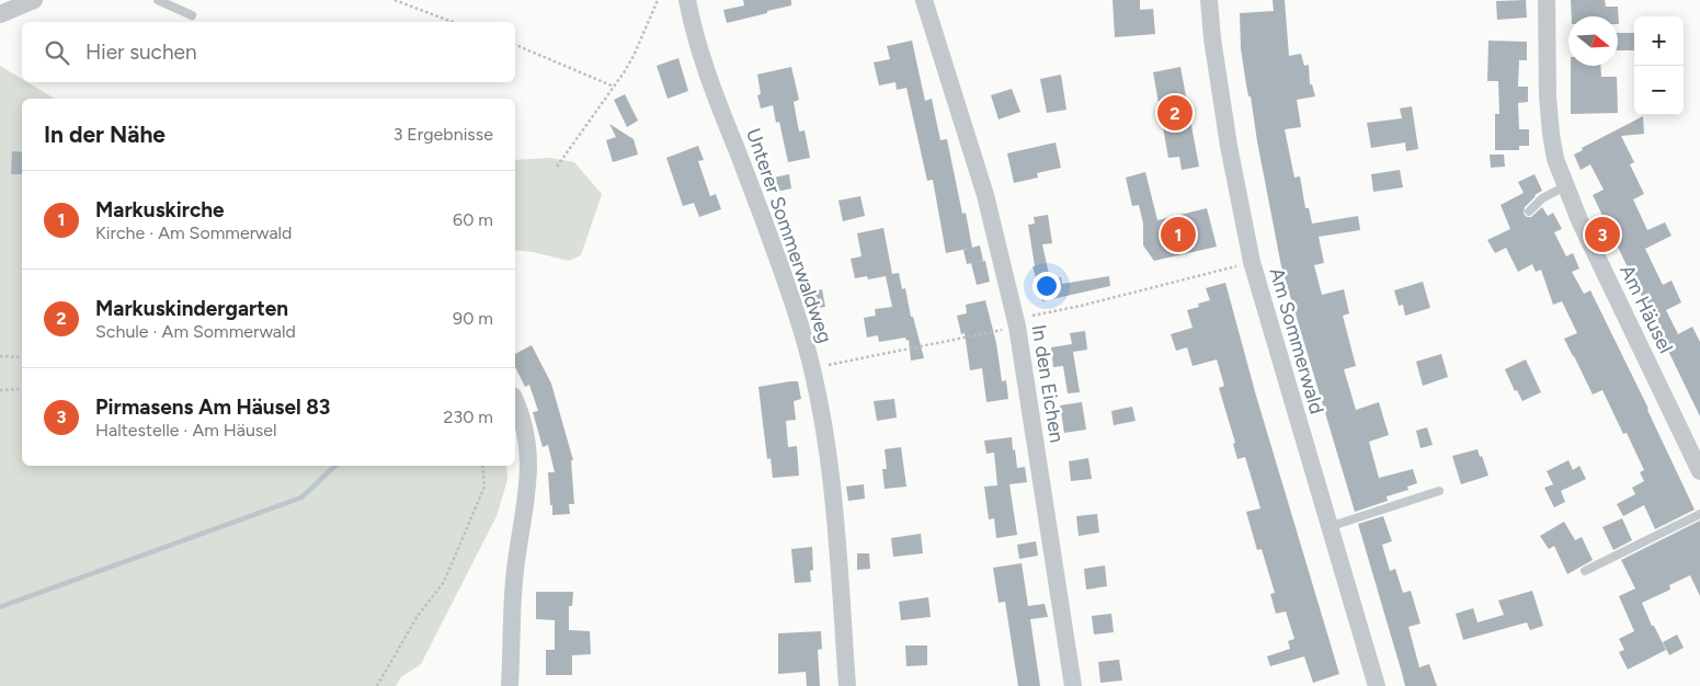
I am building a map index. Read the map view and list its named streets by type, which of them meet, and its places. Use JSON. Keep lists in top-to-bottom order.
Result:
{
  "streets": {
    "street": [
      "Unterer Sommerwaldweg",
      "Am Häusel",
      "Am Sommerwald",
      "In den Eichen"
    ]
  },
  "north": "right",
  "page": {
    "map_buttons": ["+", "−"],
    "search": "Hier suchen",
    "pins": ["2", "1", "3"],
    "heading": ["In der Nähe", "3 Ergebnisse"],
    "list": [
      {
        "mark": "1",
        "name": "Markuskirche",
        "note": "Kirche · Am Sommerwald",
        "value": "60 m"
      },
      {
        "mark": "2",
        "name": "Markuskindergarten",
        "note": "Schule · Am Sommerwald",
        "value": "90 m"
      },
      {
        "mark": "3",
        "name": "Pirmasens Am Häusel 83",
        "note": "Haltestelle · Am Häusel",
        "value": "230 m"
      }
    ]
  }
}
